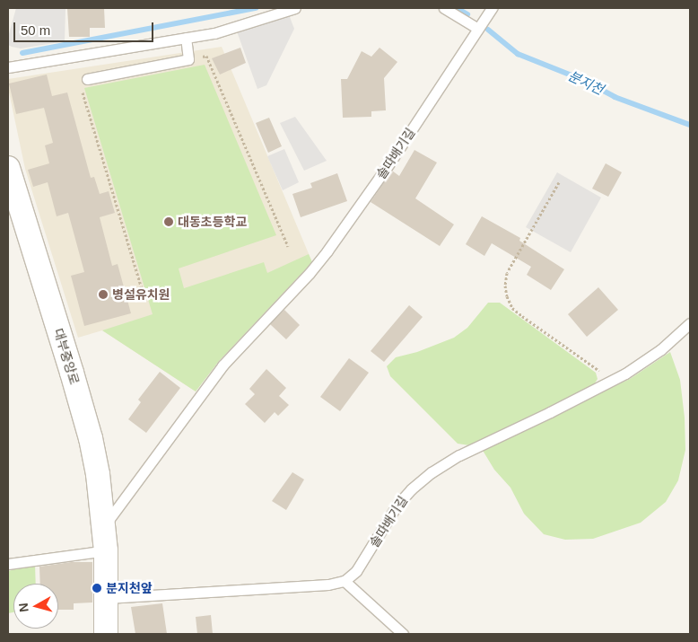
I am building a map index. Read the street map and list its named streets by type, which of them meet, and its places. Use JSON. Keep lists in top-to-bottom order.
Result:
{
  "streets": {
    "street": ["대부중앙로"],
    "lane": ["솔따배기길"]
  },
  "crossings": [
    ["솔따배기길", "대부중앙로"]
  ],
  "water": ["분지천"],
  "places": ["대동초등학교", "병설유치원", "분지천앞"],
  "scale_bar": "50 m",
  "north": "left"
}
